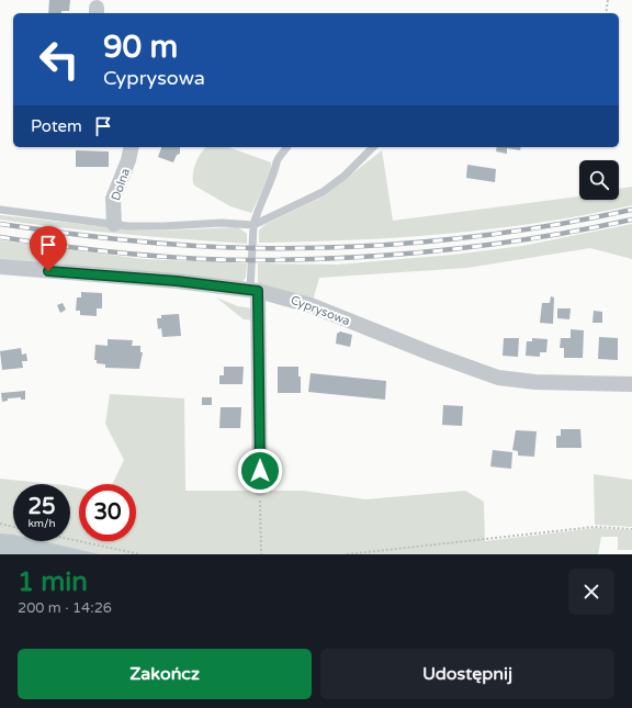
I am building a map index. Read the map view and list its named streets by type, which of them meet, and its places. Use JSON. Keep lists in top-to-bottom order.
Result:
{
  "streets": {
    "street": ["Dolna", "Cyprysowa"]
  },
  "page": {
    "turn": ["90 m", "Cyprysowa"],
    "then": "Potem",
    "speed": "25 km/h",
    "limit": "30",
    "heading": ["1 min", "200 m · 14:26"],
    "buttons": ["Zakończ", "Udostępnij"]
  }
}
